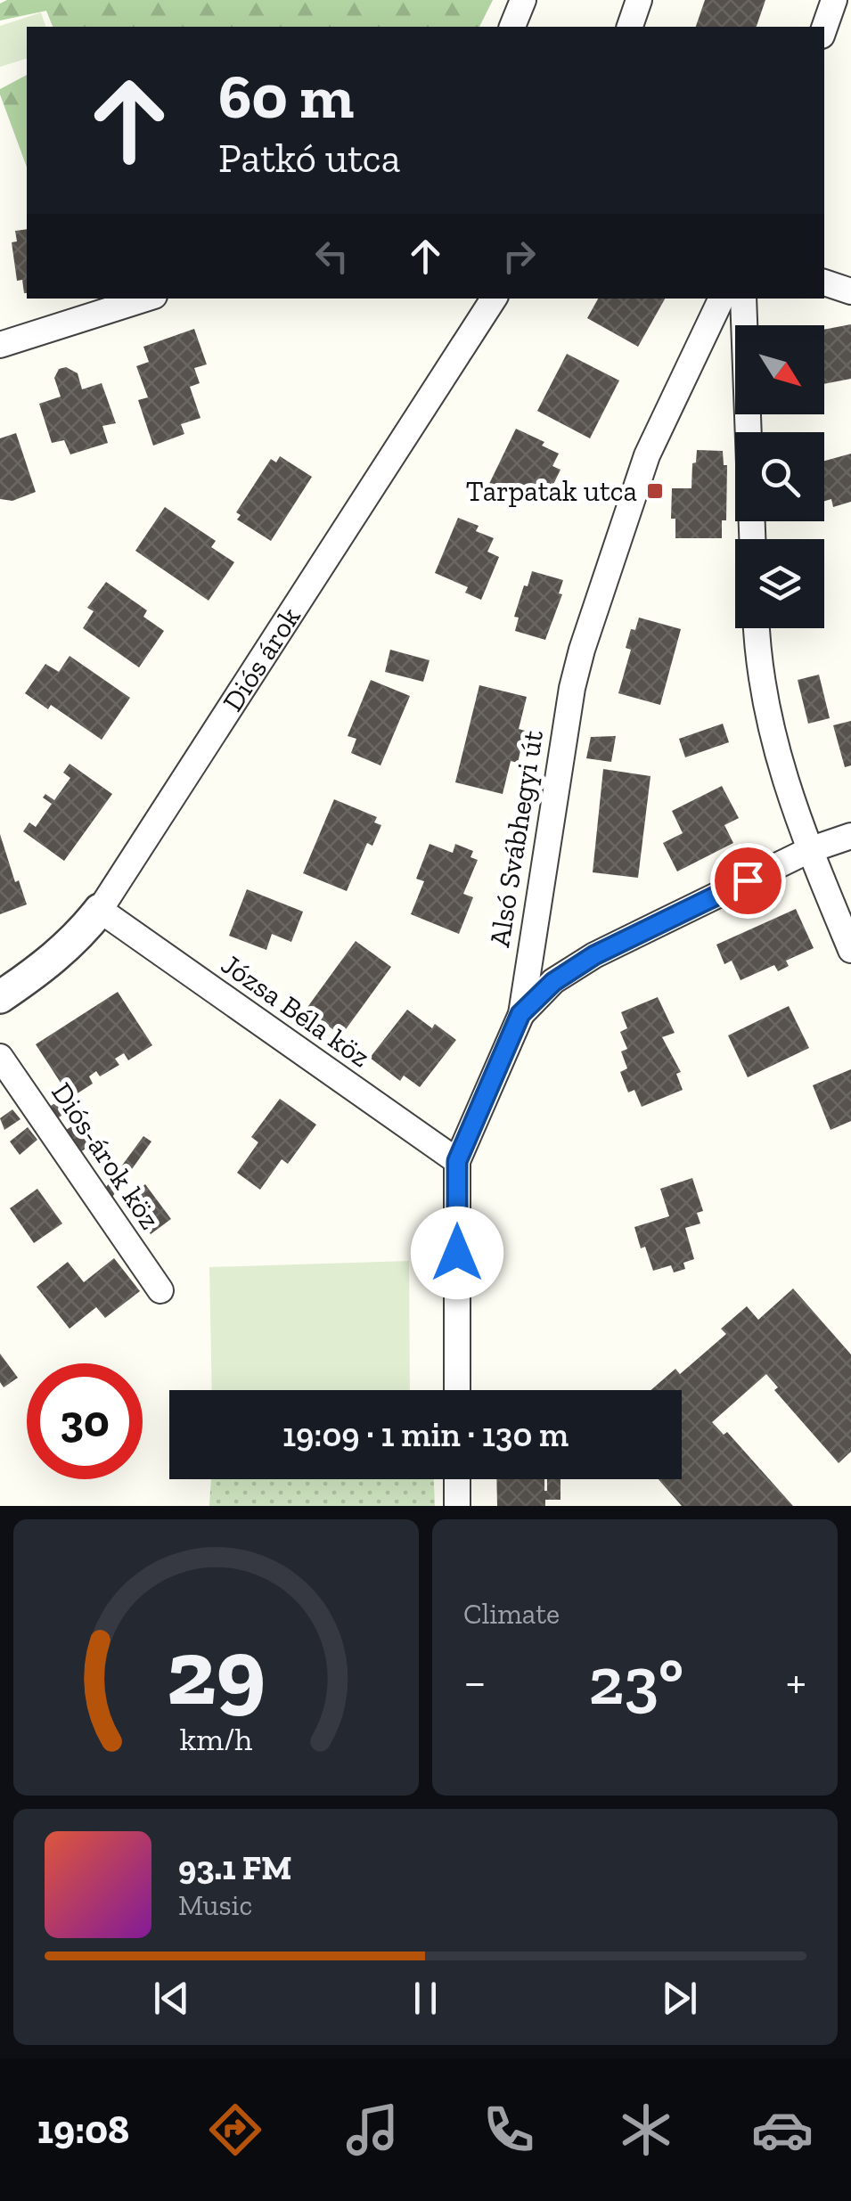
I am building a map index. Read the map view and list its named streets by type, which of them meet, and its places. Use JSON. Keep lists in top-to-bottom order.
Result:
{
  "streets": {
    "street": [
      "Diós árok",
      "Alsó Svábhegyi út",
      "Józsa Béla köz",
      "Diós-árok köz"
    ]
  },
  "crossings": [
    ["Diós árok", "Józsa Béla köz"],
    ["Alsó Svábhegyi út", "Józsa Béla köz"]
  ],
  "places": {
    "transit": ["Tarpatak utca"]
  },
  "north": "bottom right",
  "page": {
    "turn": ["60 m", "Patkó utca"],
    "limit": "30",
    "trip": "19:09 · 1 min · 130 m",
    "tile": "Climate",
    "heat": ["−", "23°", "+"],
    "song": ["93.1 FM", "Music"],
    "tabs": "19:08",
    "gauge": ["29", "km/h"]
  }
}
